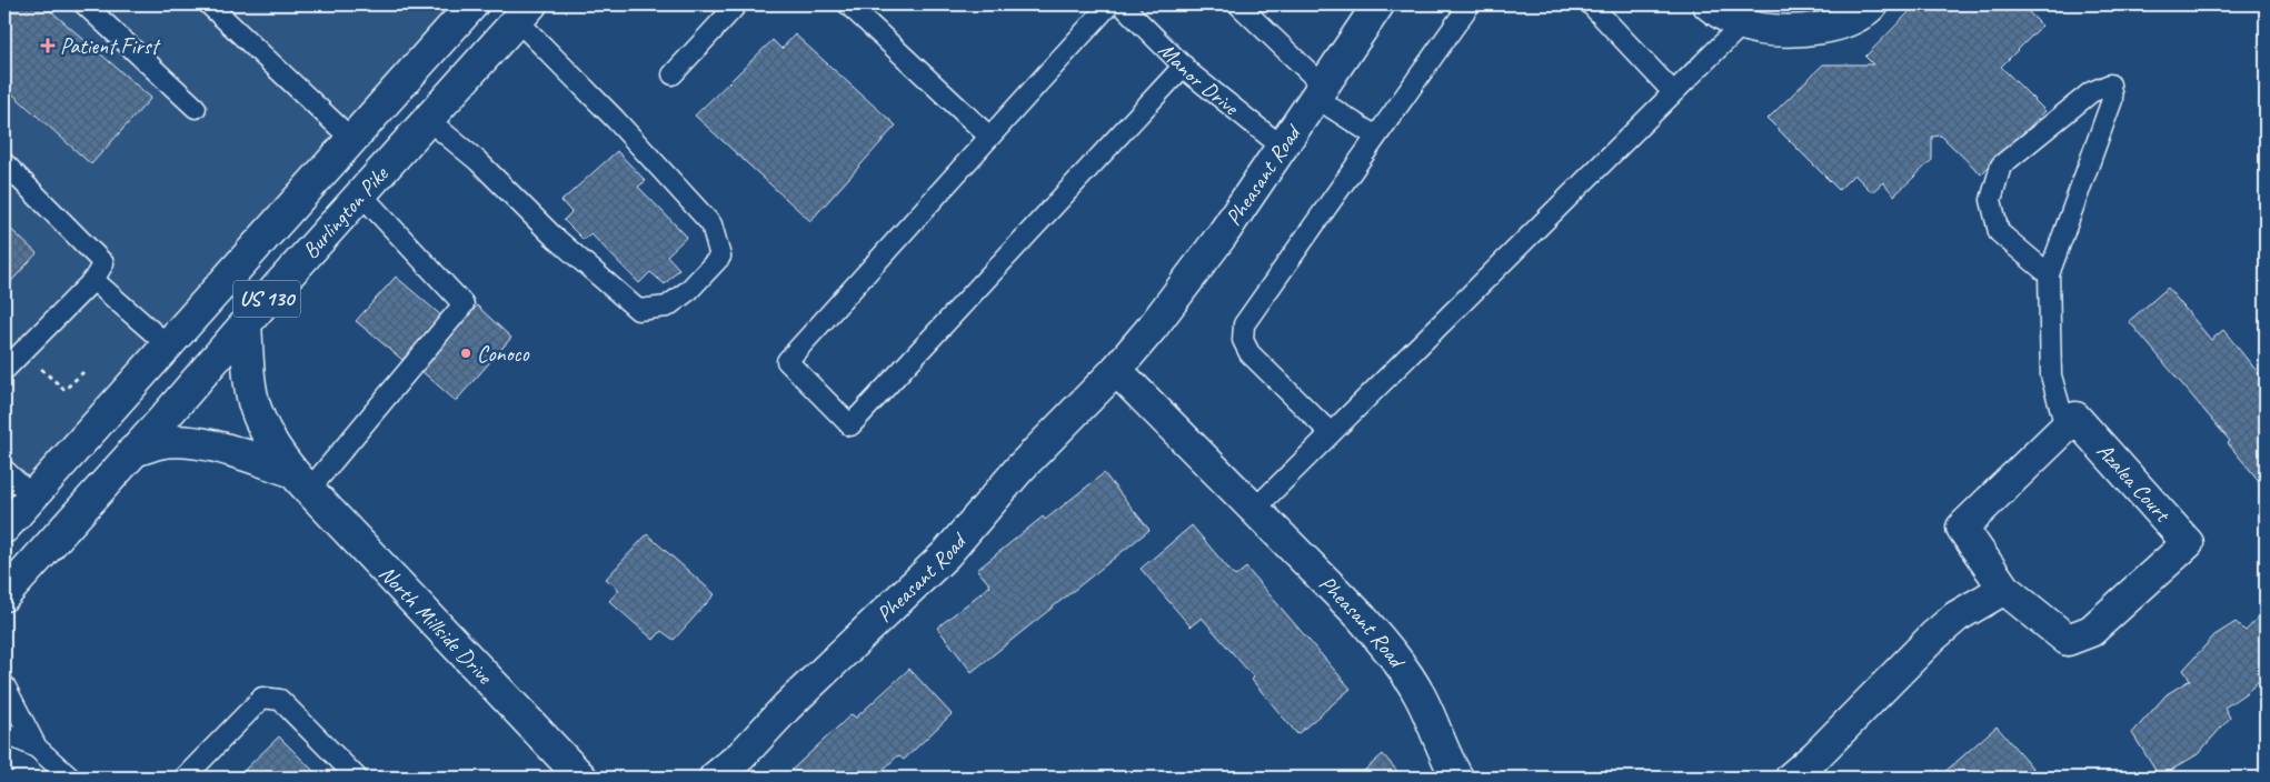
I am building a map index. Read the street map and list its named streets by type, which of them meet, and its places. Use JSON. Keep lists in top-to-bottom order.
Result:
{
  "streets": {
    "main road": [
      "Pheasant Road",
      "Burlington Pike",
      "US 130",
      "Azalea Court",
      "North Millside Drive"
    ],
    "lane": ["Manor Drive"]
  },
  "crossings": [
    ["Manor Drive", "Pheasant Road"],
    ["Burlington Pike", "North Millside Drive"]
  ],
  "places": {
    "health": ["Patient First"],
    "other": ["Conoco"]
  }
}
